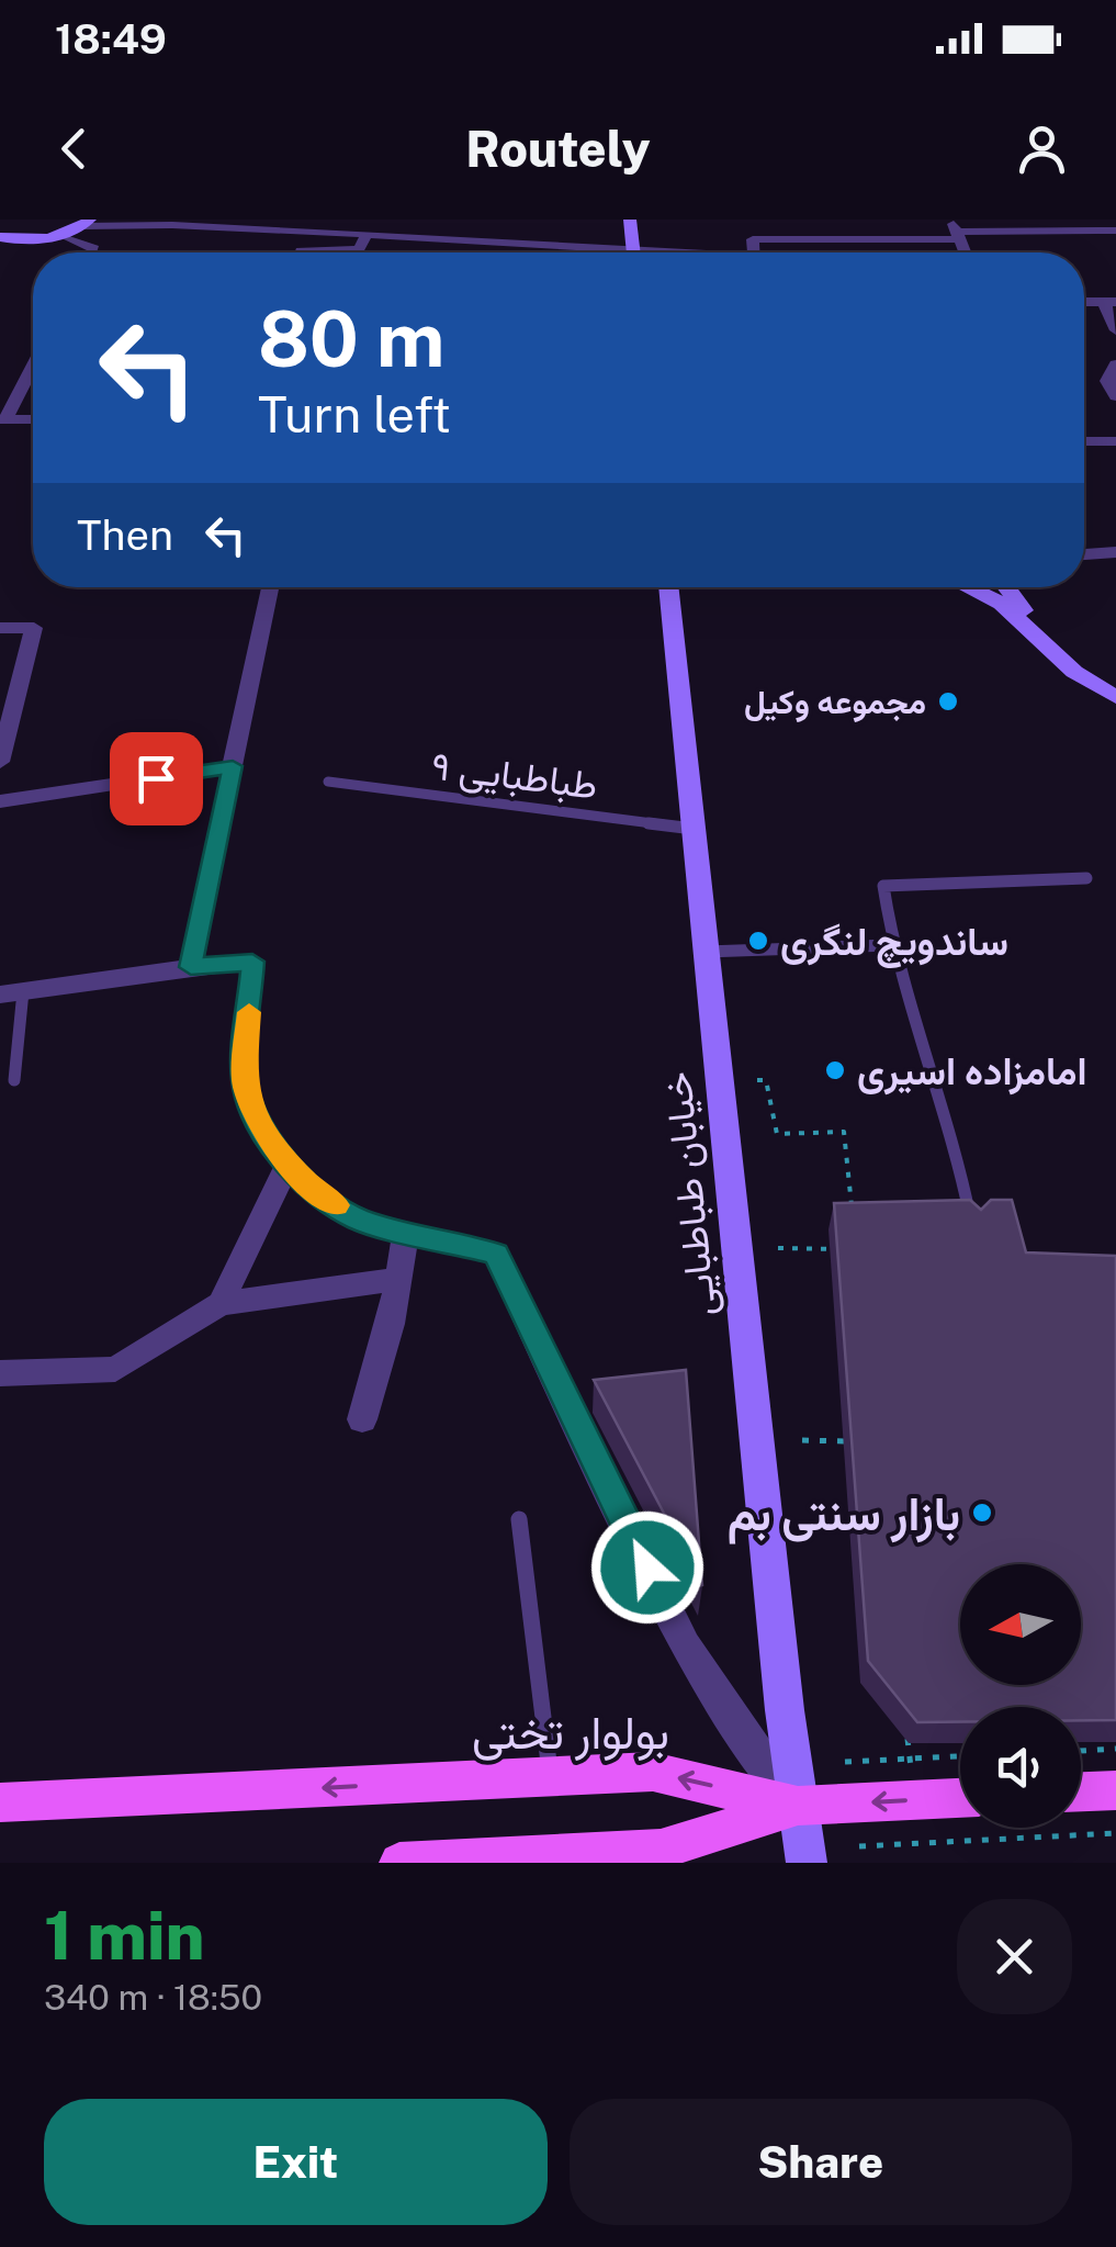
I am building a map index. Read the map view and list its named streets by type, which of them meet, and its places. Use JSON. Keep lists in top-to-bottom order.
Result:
{
  "streets": {
    "main road": ["خیابان طباطبایی", "بولوار تختی"],
    "lane": ["طباطبایی ۹"]
  },
  "crossings": [
    ["طباطبایی ۹", "خیابان طباطبایی"],
    ["خیابان طباطبایی", "بولوار تختی"]
  ],
  "places": [
    "مجموعه وکیل",
    "ساندویچ لنگری",
    "امامزاده اسیری",
    "بازار سنتی بم"
  ],
  "north": "left",
  "page": {
    "status": "18:49",
    "header": "Routely",
    "turn": ["80 m", "Turn left"],
    "then": "Then",
    "heading": ["1 min", "340 m · 18:50"],
    "buttons": ["Exit", "Share"]
  }
}
